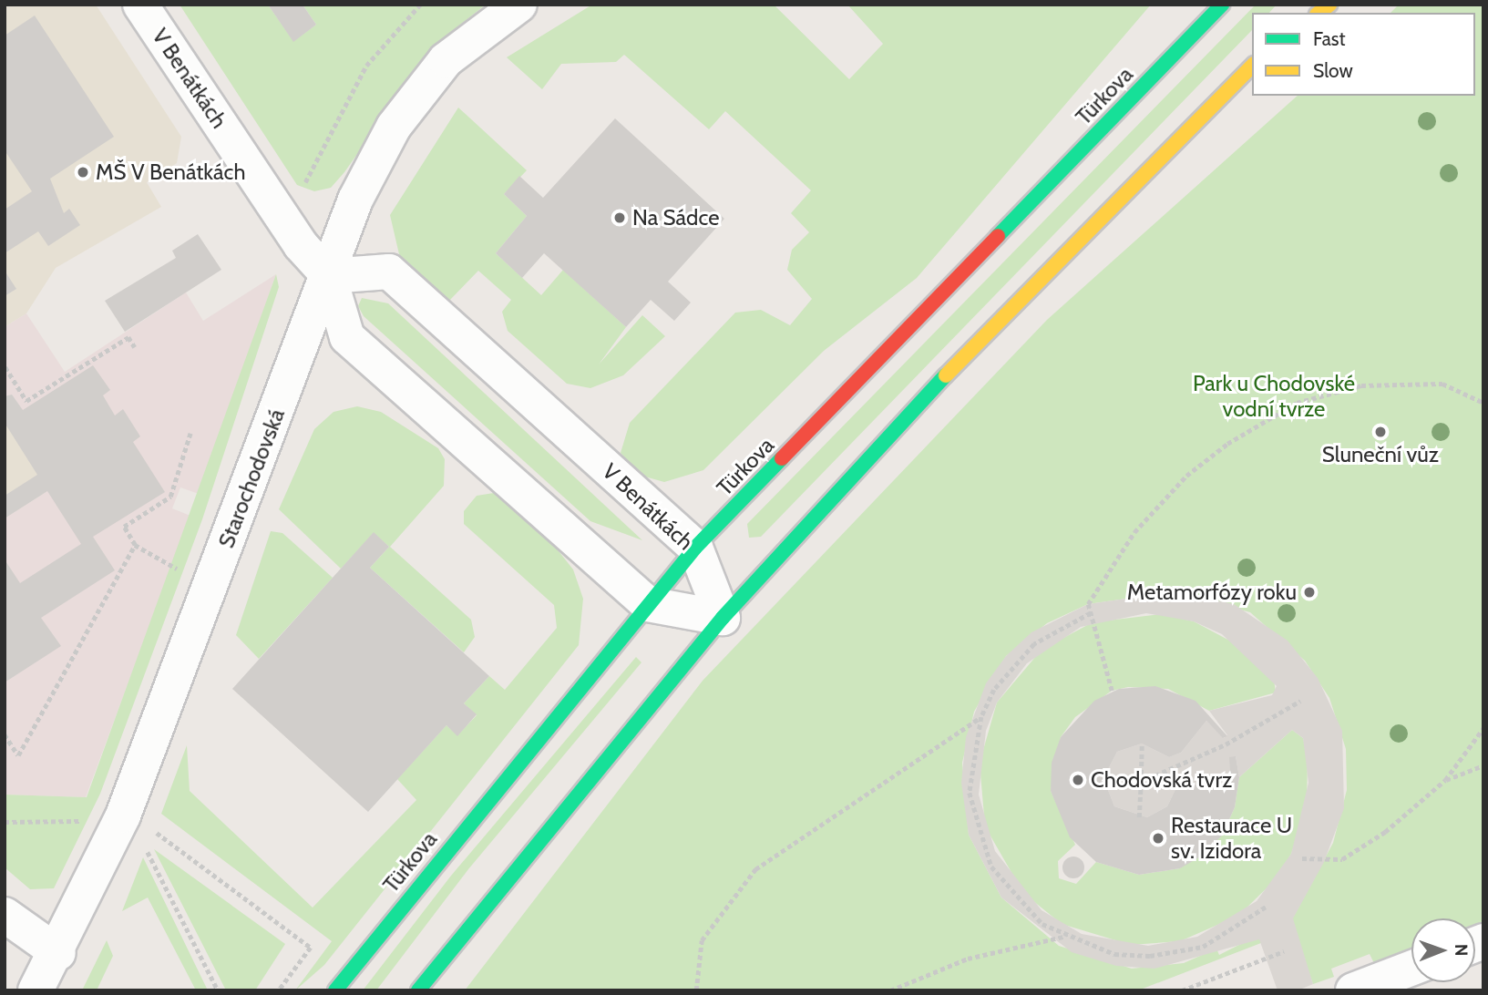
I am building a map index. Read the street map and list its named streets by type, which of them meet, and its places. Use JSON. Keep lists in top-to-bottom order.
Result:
{
  "streets": {
    "main road": ["Türkova"],
    "street": ["V Benátkách", "Starochodovská"]
  },
  "crossings": [
    ["V Benátkách", "Türkova"],
    ["V Benátkách", "Starochodovská"]
  ],
  "parks": ["Park u Chodovské vodní tvrze"],
  "places": [
    "MŠ V Benátkách",
    "Na Sádce",
    "Sluneční vůz",
    "Metamorfózy roku",
    "Chodovská tvrz",
    "Restaurace U sv. Izidora"
  ],
  "legend": ["Fast", "Slow"],
  "north": "right"
}
